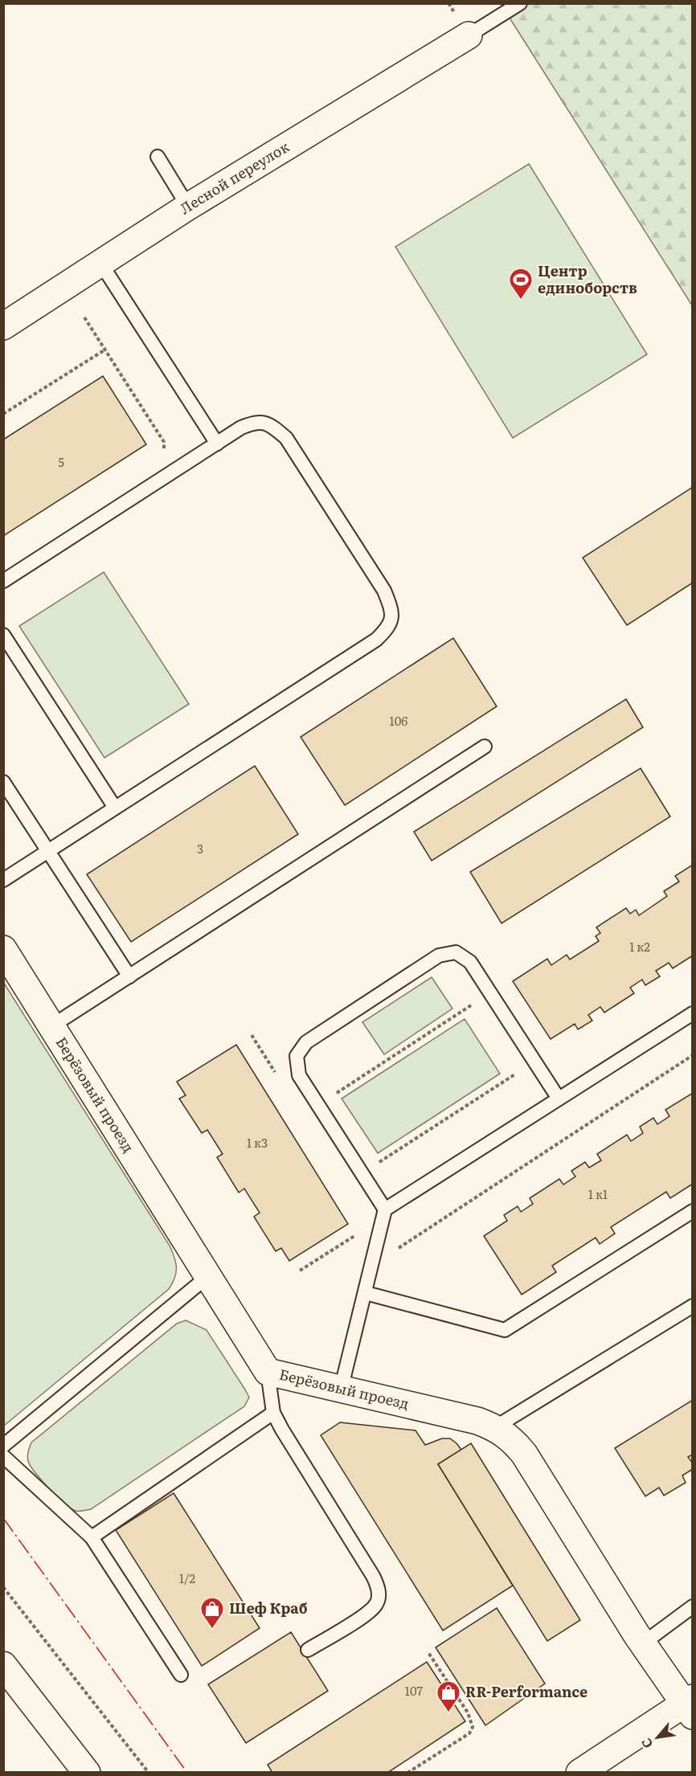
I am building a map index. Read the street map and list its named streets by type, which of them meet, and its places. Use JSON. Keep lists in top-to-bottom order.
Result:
{
  "streets": {
    "street": ["Лесной переулок", "Берёзовый проезд"]
  },
  "places": {
    "sports": ["Центр единоборств"],
    "shop": ["Шеф Краб", "RR-Performance"]
  },
  "house_numbers": [
    "5",
    "106",
    "3",
    "1 к2",
    "1 к3",
    "1 к1",
    "1/2",
    "107"
  ],
  "north": "bottom left"
}
